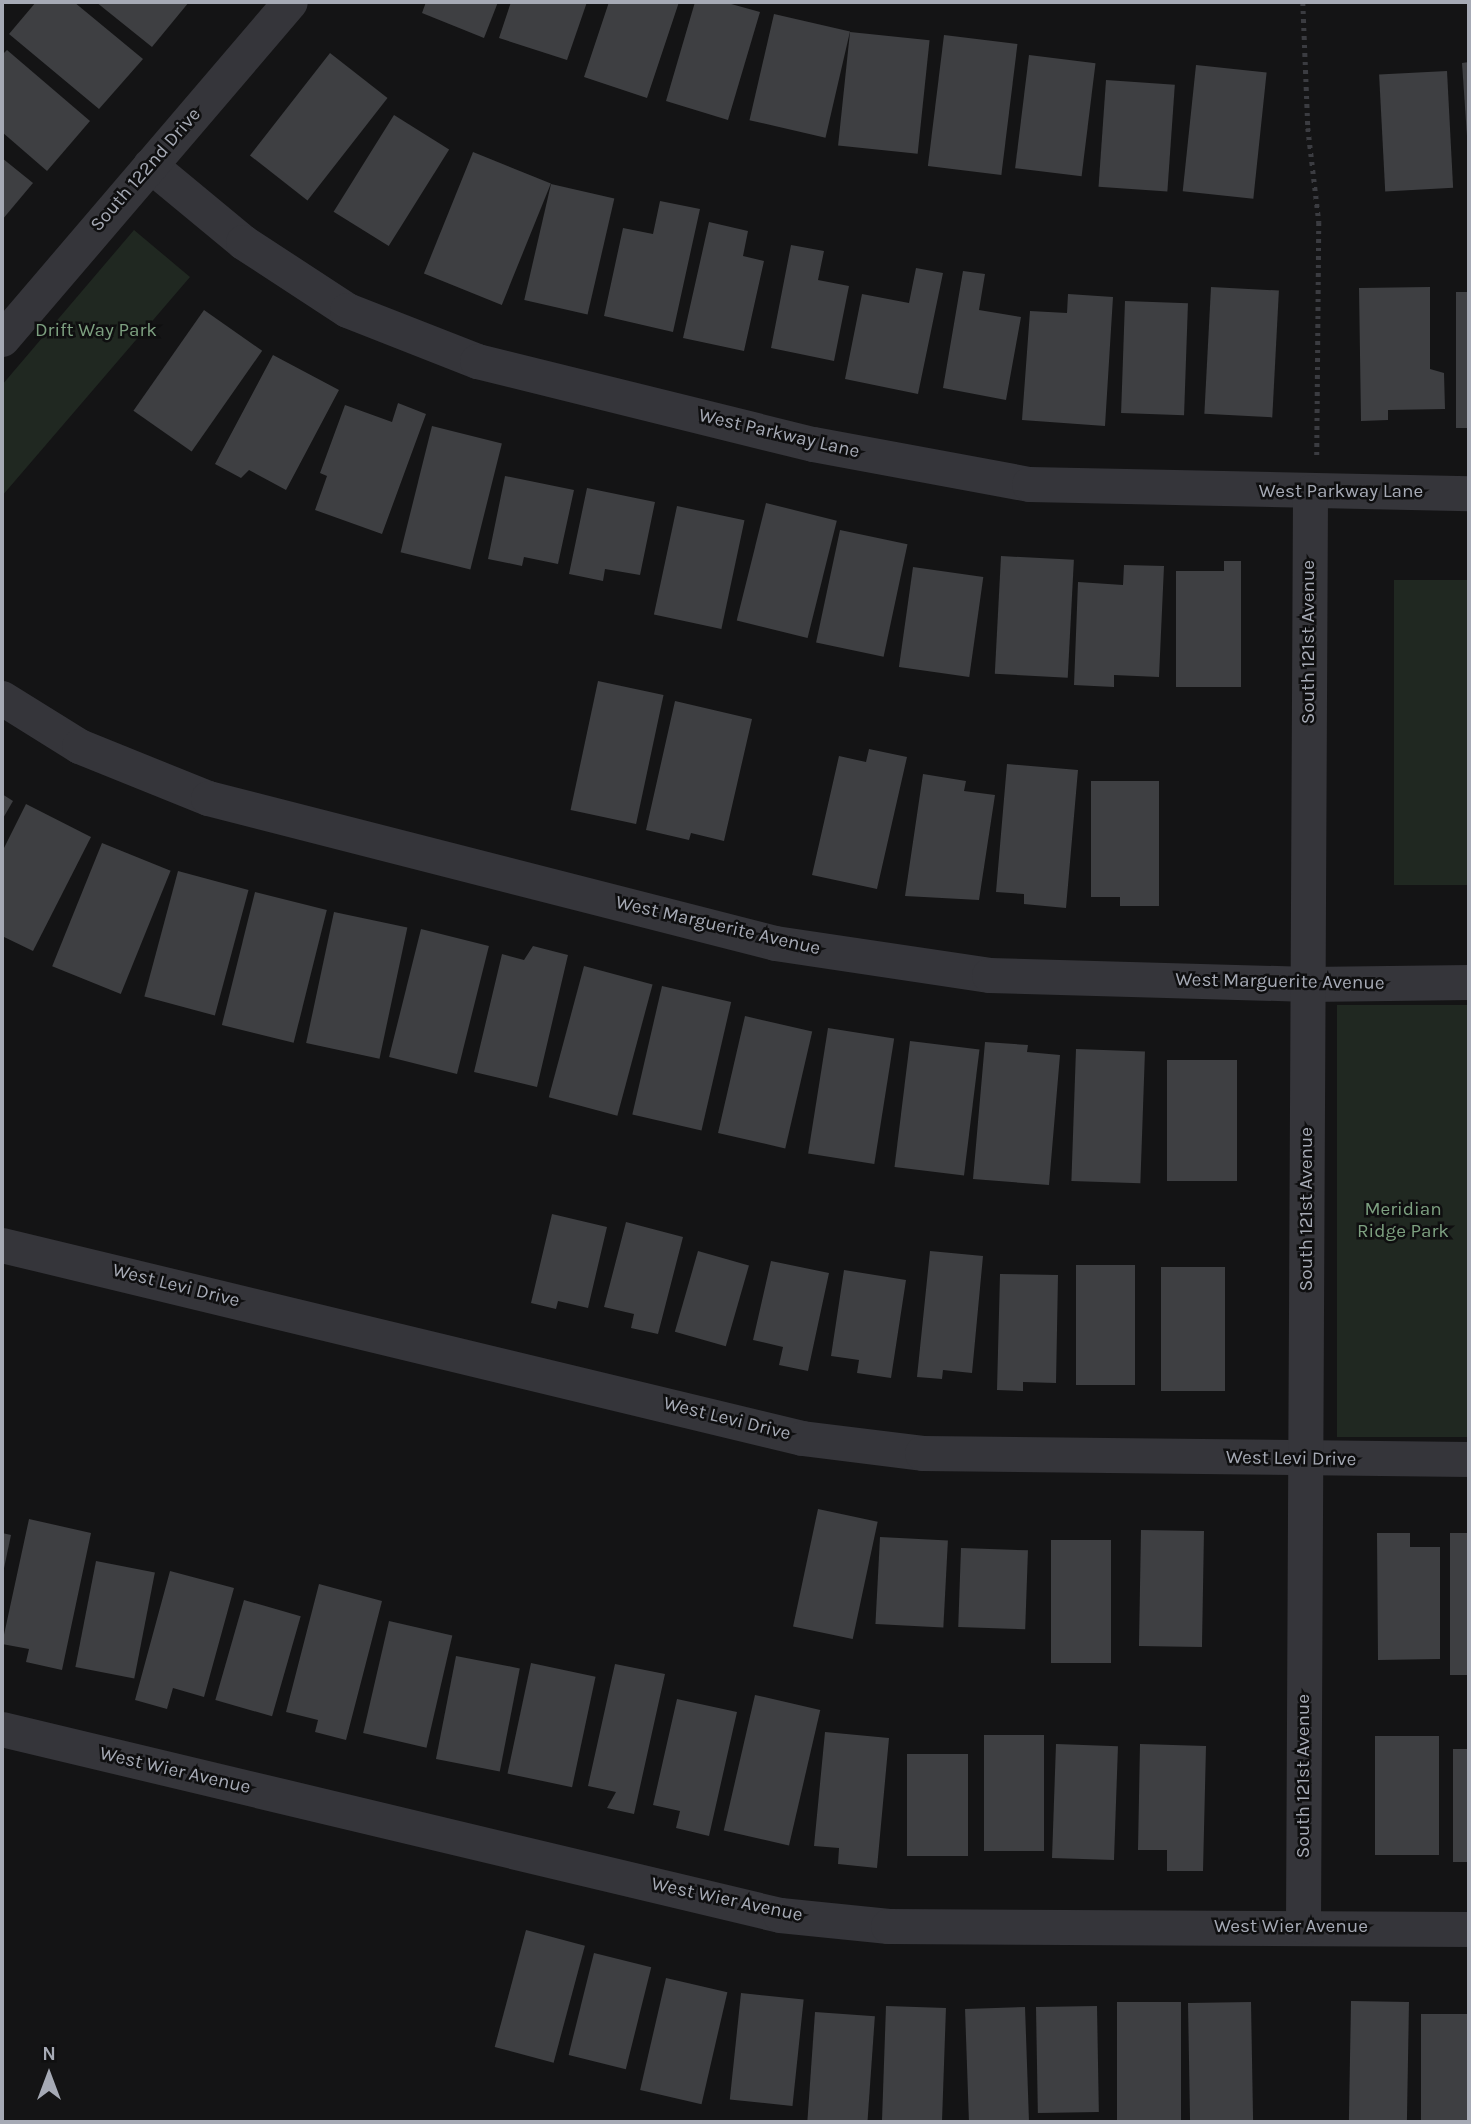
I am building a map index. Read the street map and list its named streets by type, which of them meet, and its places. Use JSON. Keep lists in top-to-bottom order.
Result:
{
  "streets": {
    "street": [
      "South 122nd Drive",
      "West Parkway Lane",
      "South 121st Avenue",
      "West Marguerite Avenue",
      "West Levi Drive",
      "West Wier Avenue"
    ]
  },
  "crossings": [
    ["South 122nd Drive", "West Parkway Lane"],
    ["West Parkway Lane", "South 121st Avenue"],
    ["South 121st Avenue", "West Marguerite Avenue"],
    ["South 121st Avenue", "West Levi Drive"],
    ["South 121st Avenue", "West Wier Avenue"]
  ],
  "parks": ["Drift Way Park", "Meridian Ridge Park"],
  "north": "top"
}
